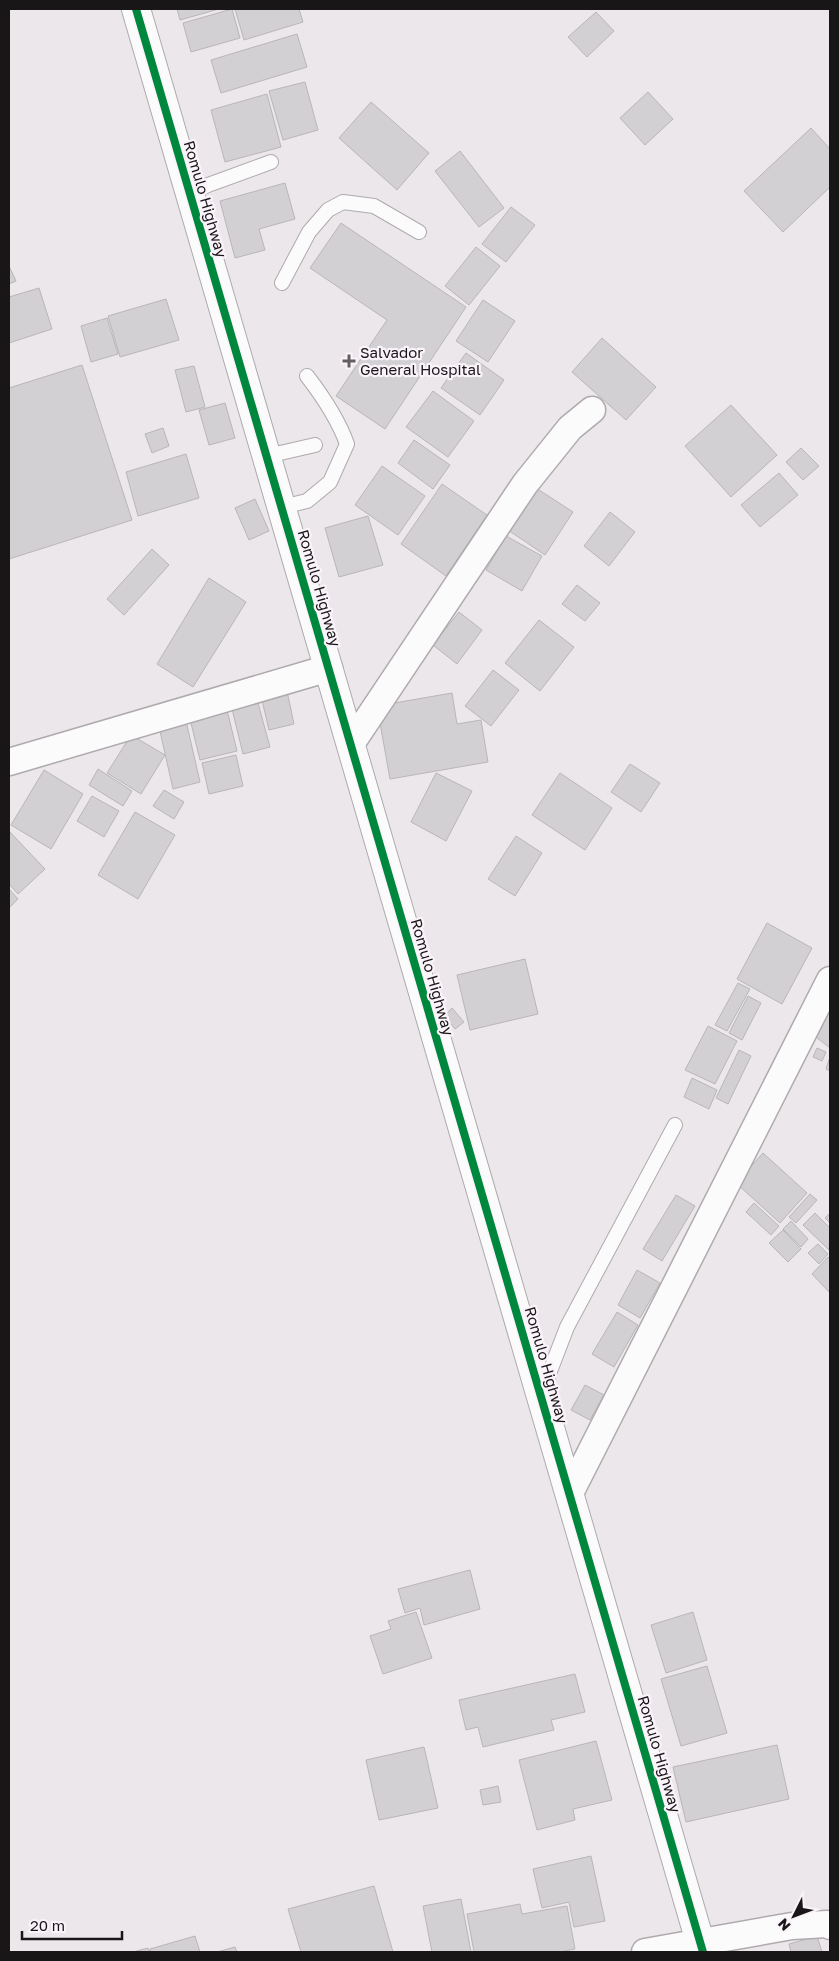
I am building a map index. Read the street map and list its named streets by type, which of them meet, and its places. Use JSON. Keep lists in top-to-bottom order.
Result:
{
  "streets": {
    "highway": ["Romulo Highway"]
  },
  "places": {
    "health": ["Salvador General Hospital"]
  },
  "scale_bar": "20 m",
  "north": "bottom left"
}
